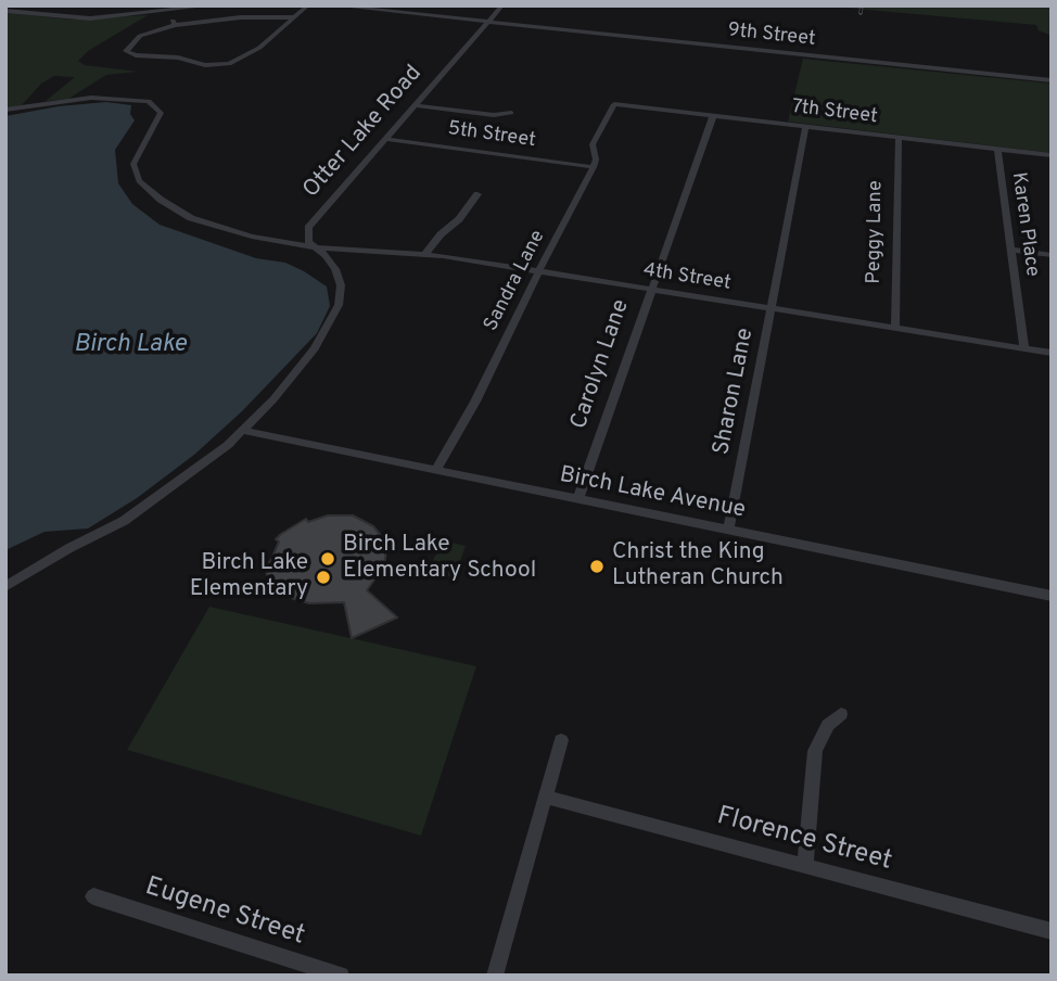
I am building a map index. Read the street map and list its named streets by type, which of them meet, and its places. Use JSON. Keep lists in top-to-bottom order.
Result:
{
  "streets": {
    "street": [
      "9th Street",
      "7th Street",
      "Otter Lake Road",
      "5th Street",
      "Karen Place",
      "Peggy Lane",
      "4th Street",
      "Sandra Lane",
      "Carolyn Lane",
      "Sharon Lane",
      "Birch Lake Avenue",
      "Florence Street",
      "Eugene Street"
    ]
  },
  "crossings": [
    ["9th Street", "Otter Lake Road"],
    ["7th Street", "Karen Place"],
    ["7th Street", "Peggy Lane"],
    ["7th Street", "Sandra Lane"],
    ["7th Street", "Carolyn Lane"],
    ["7th Street", "Sharon Lane"],
    ["Otter Lake Road", "5th Street"],
    ["Otter Lake Road", "4th Street"],
    ["5th Street", "Sandra Lane"],
    ["Karen Place", "4th Street"],
    ["Peggy Lane", "4th Street"],
    ["4th Street", "Sandra Lane"],
    ["4th Street", "Carolyn Lane"],
    ["4th Street", "Sharon Lane"],
    ["Sandra Lane", "Birch Lake Avenue"],
    ["Carolyn Lane", "Birch Lake Avenue"],
    ["Sharon Lane", "Birch Lake Avenue"]
  ],
  "water": ["Birch Lake"],
  "places": ["Birch Lake Elementary School", "Christ the King Lutheran Church", "Birch Lake Elementary"]
}
